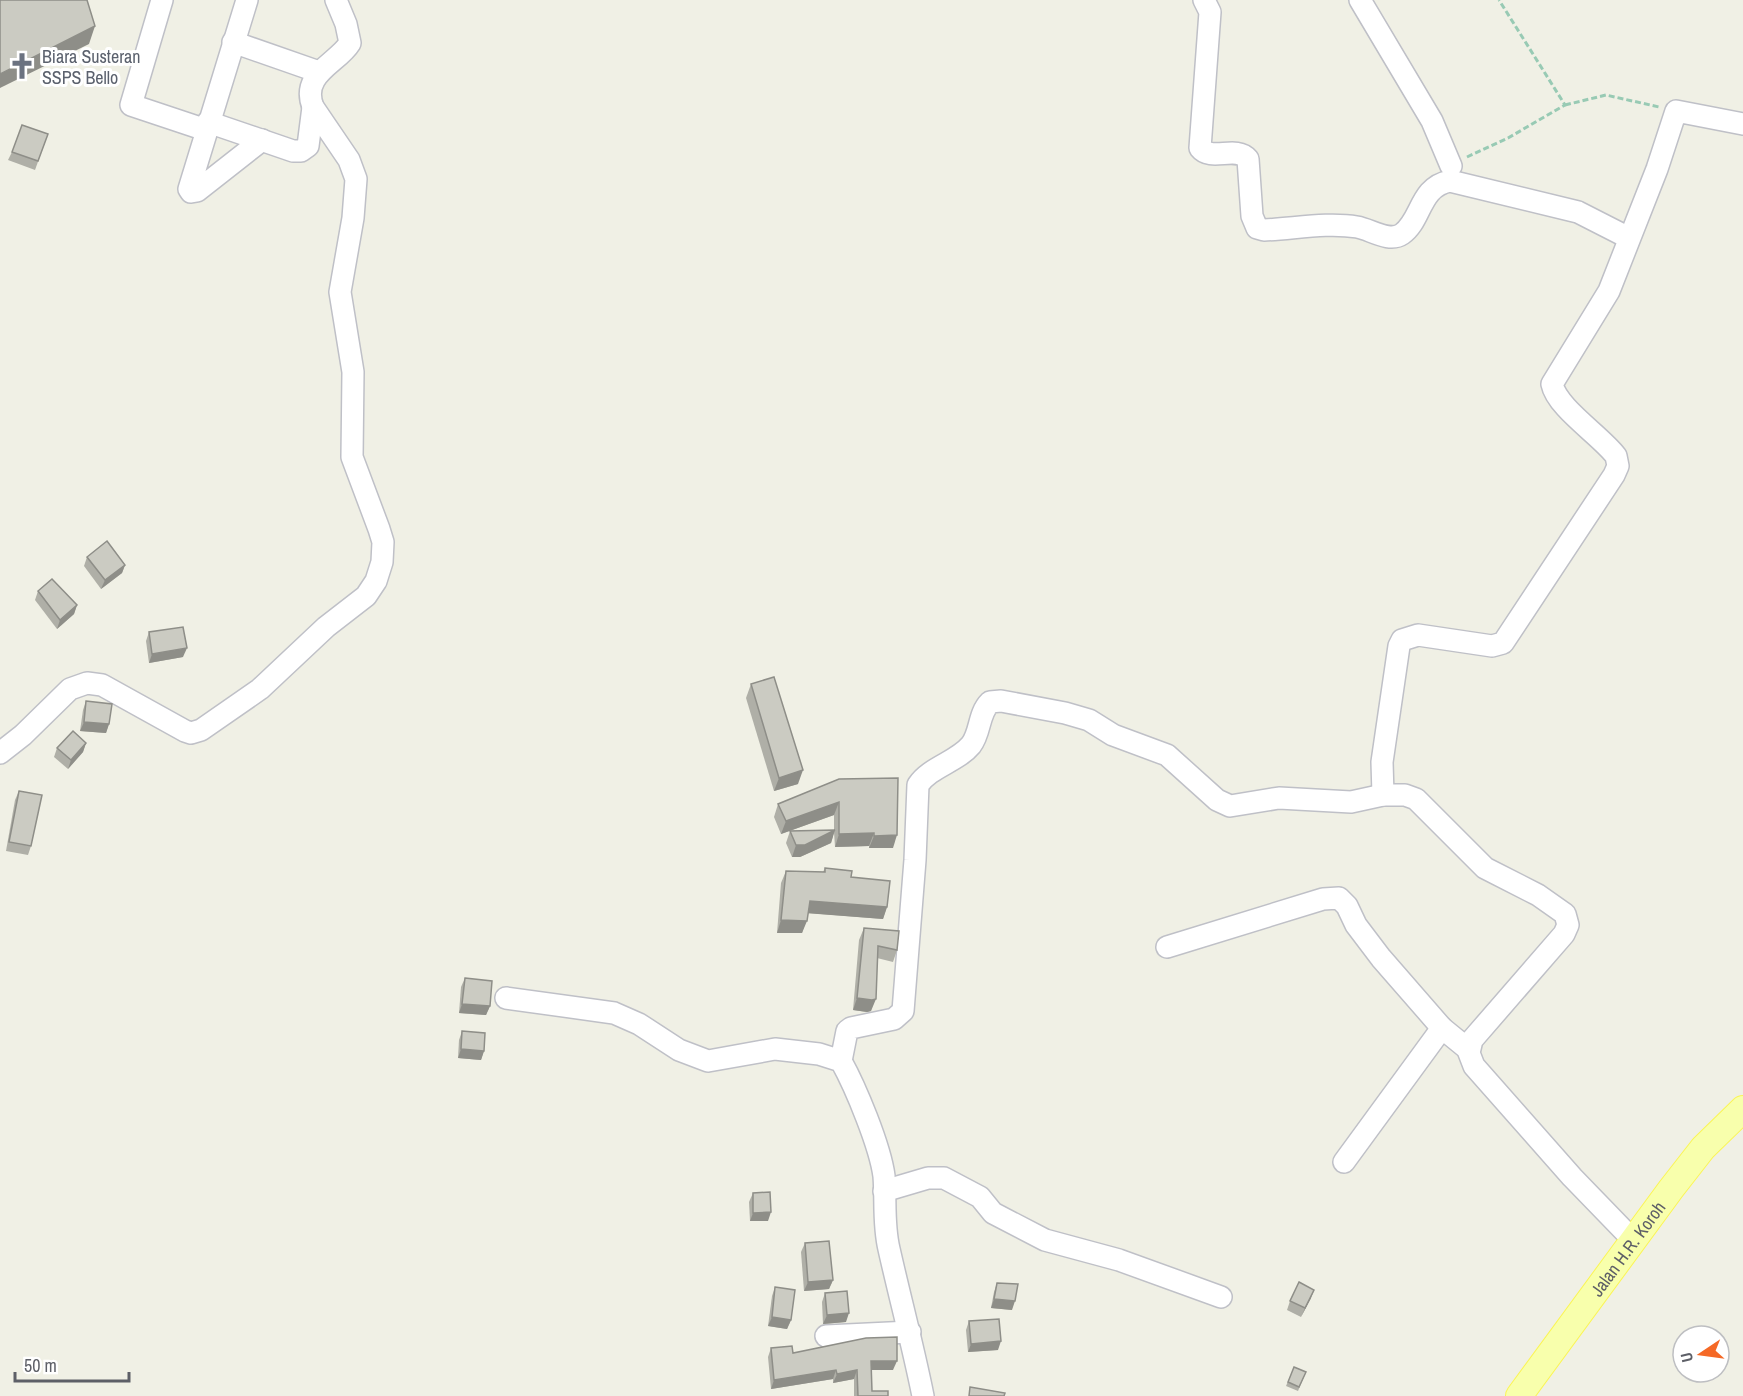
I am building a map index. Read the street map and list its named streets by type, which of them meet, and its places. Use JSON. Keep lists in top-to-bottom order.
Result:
{
  "streets": {
    "main road": ["Jalan H.R. Koroh"]
  },
  "places": {
    "church": ["Biara Susteran SSPS Bello"]
  },
  "scale_bar": "50 m",
  "north": "left"
}
